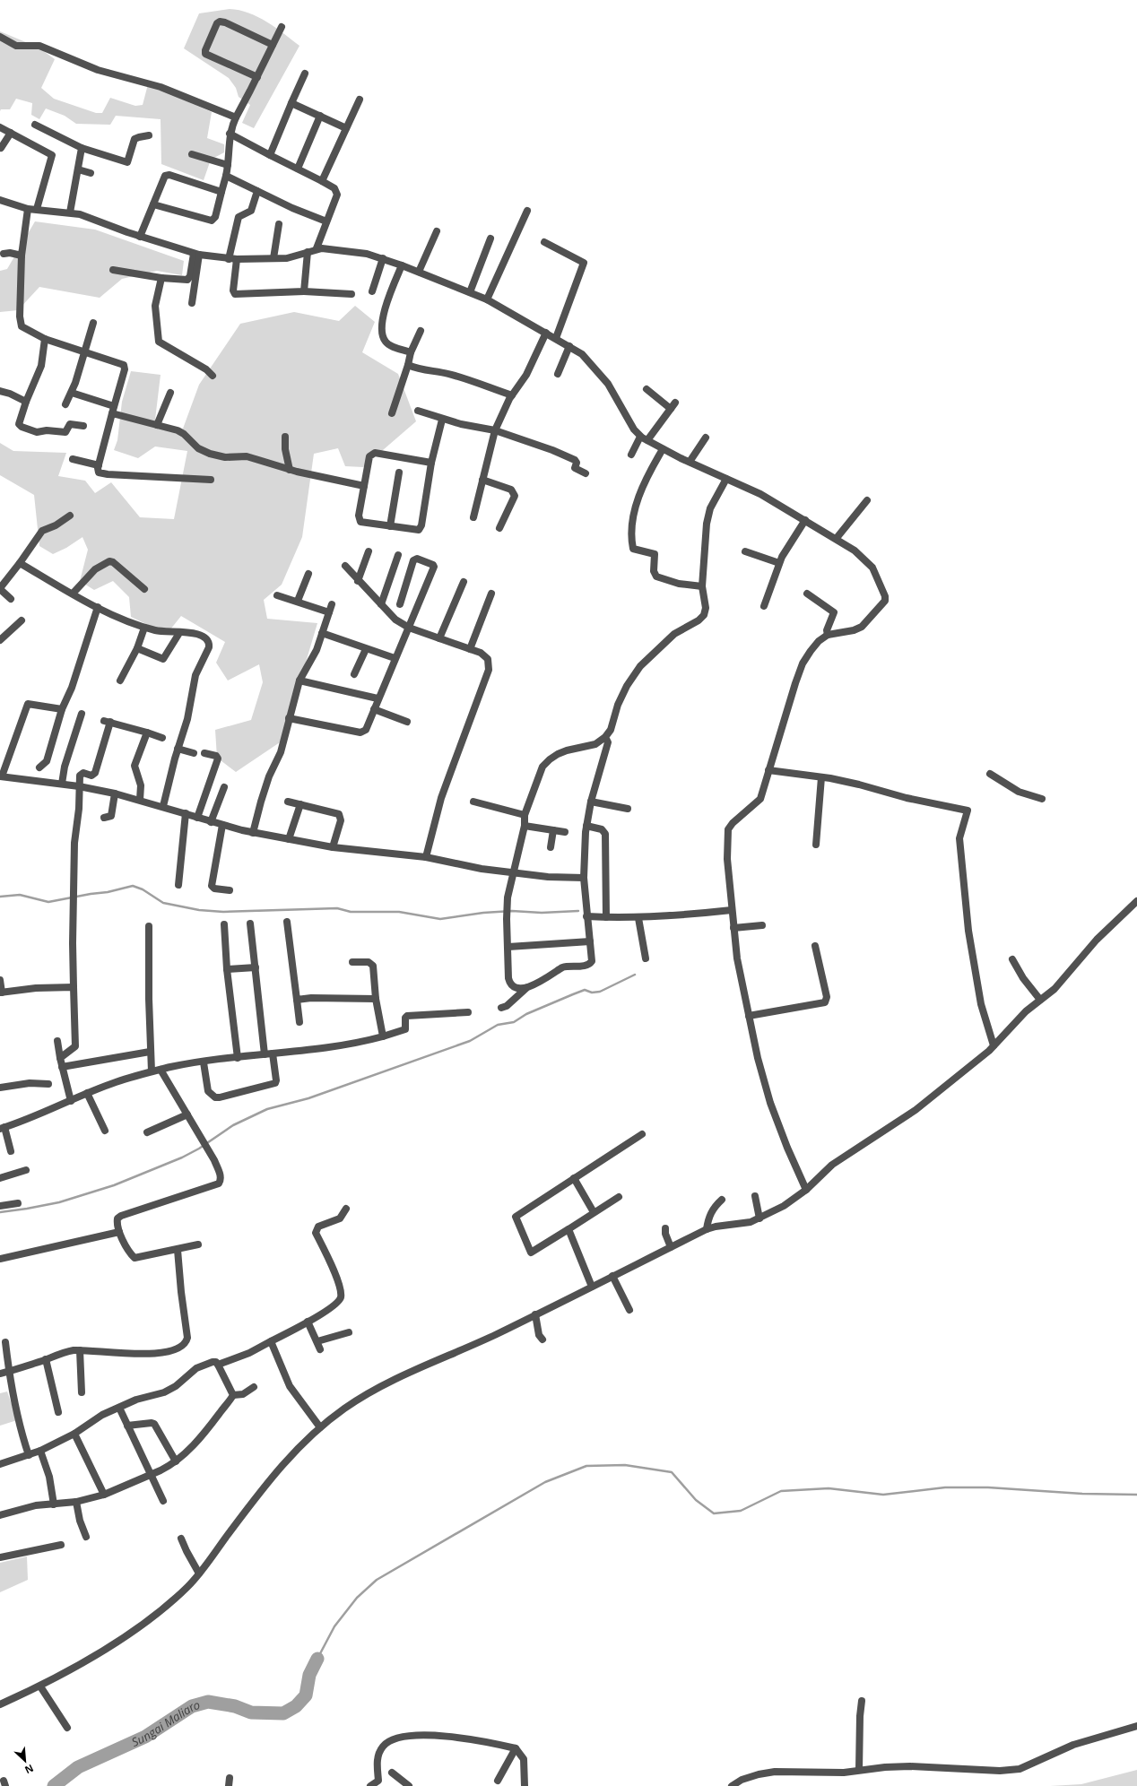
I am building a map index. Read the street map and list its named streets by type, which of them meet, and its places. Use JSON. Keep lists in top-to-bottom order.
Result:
{
  "water": ["Sungai Maliaro"],
  "north": "bottom right"
}
